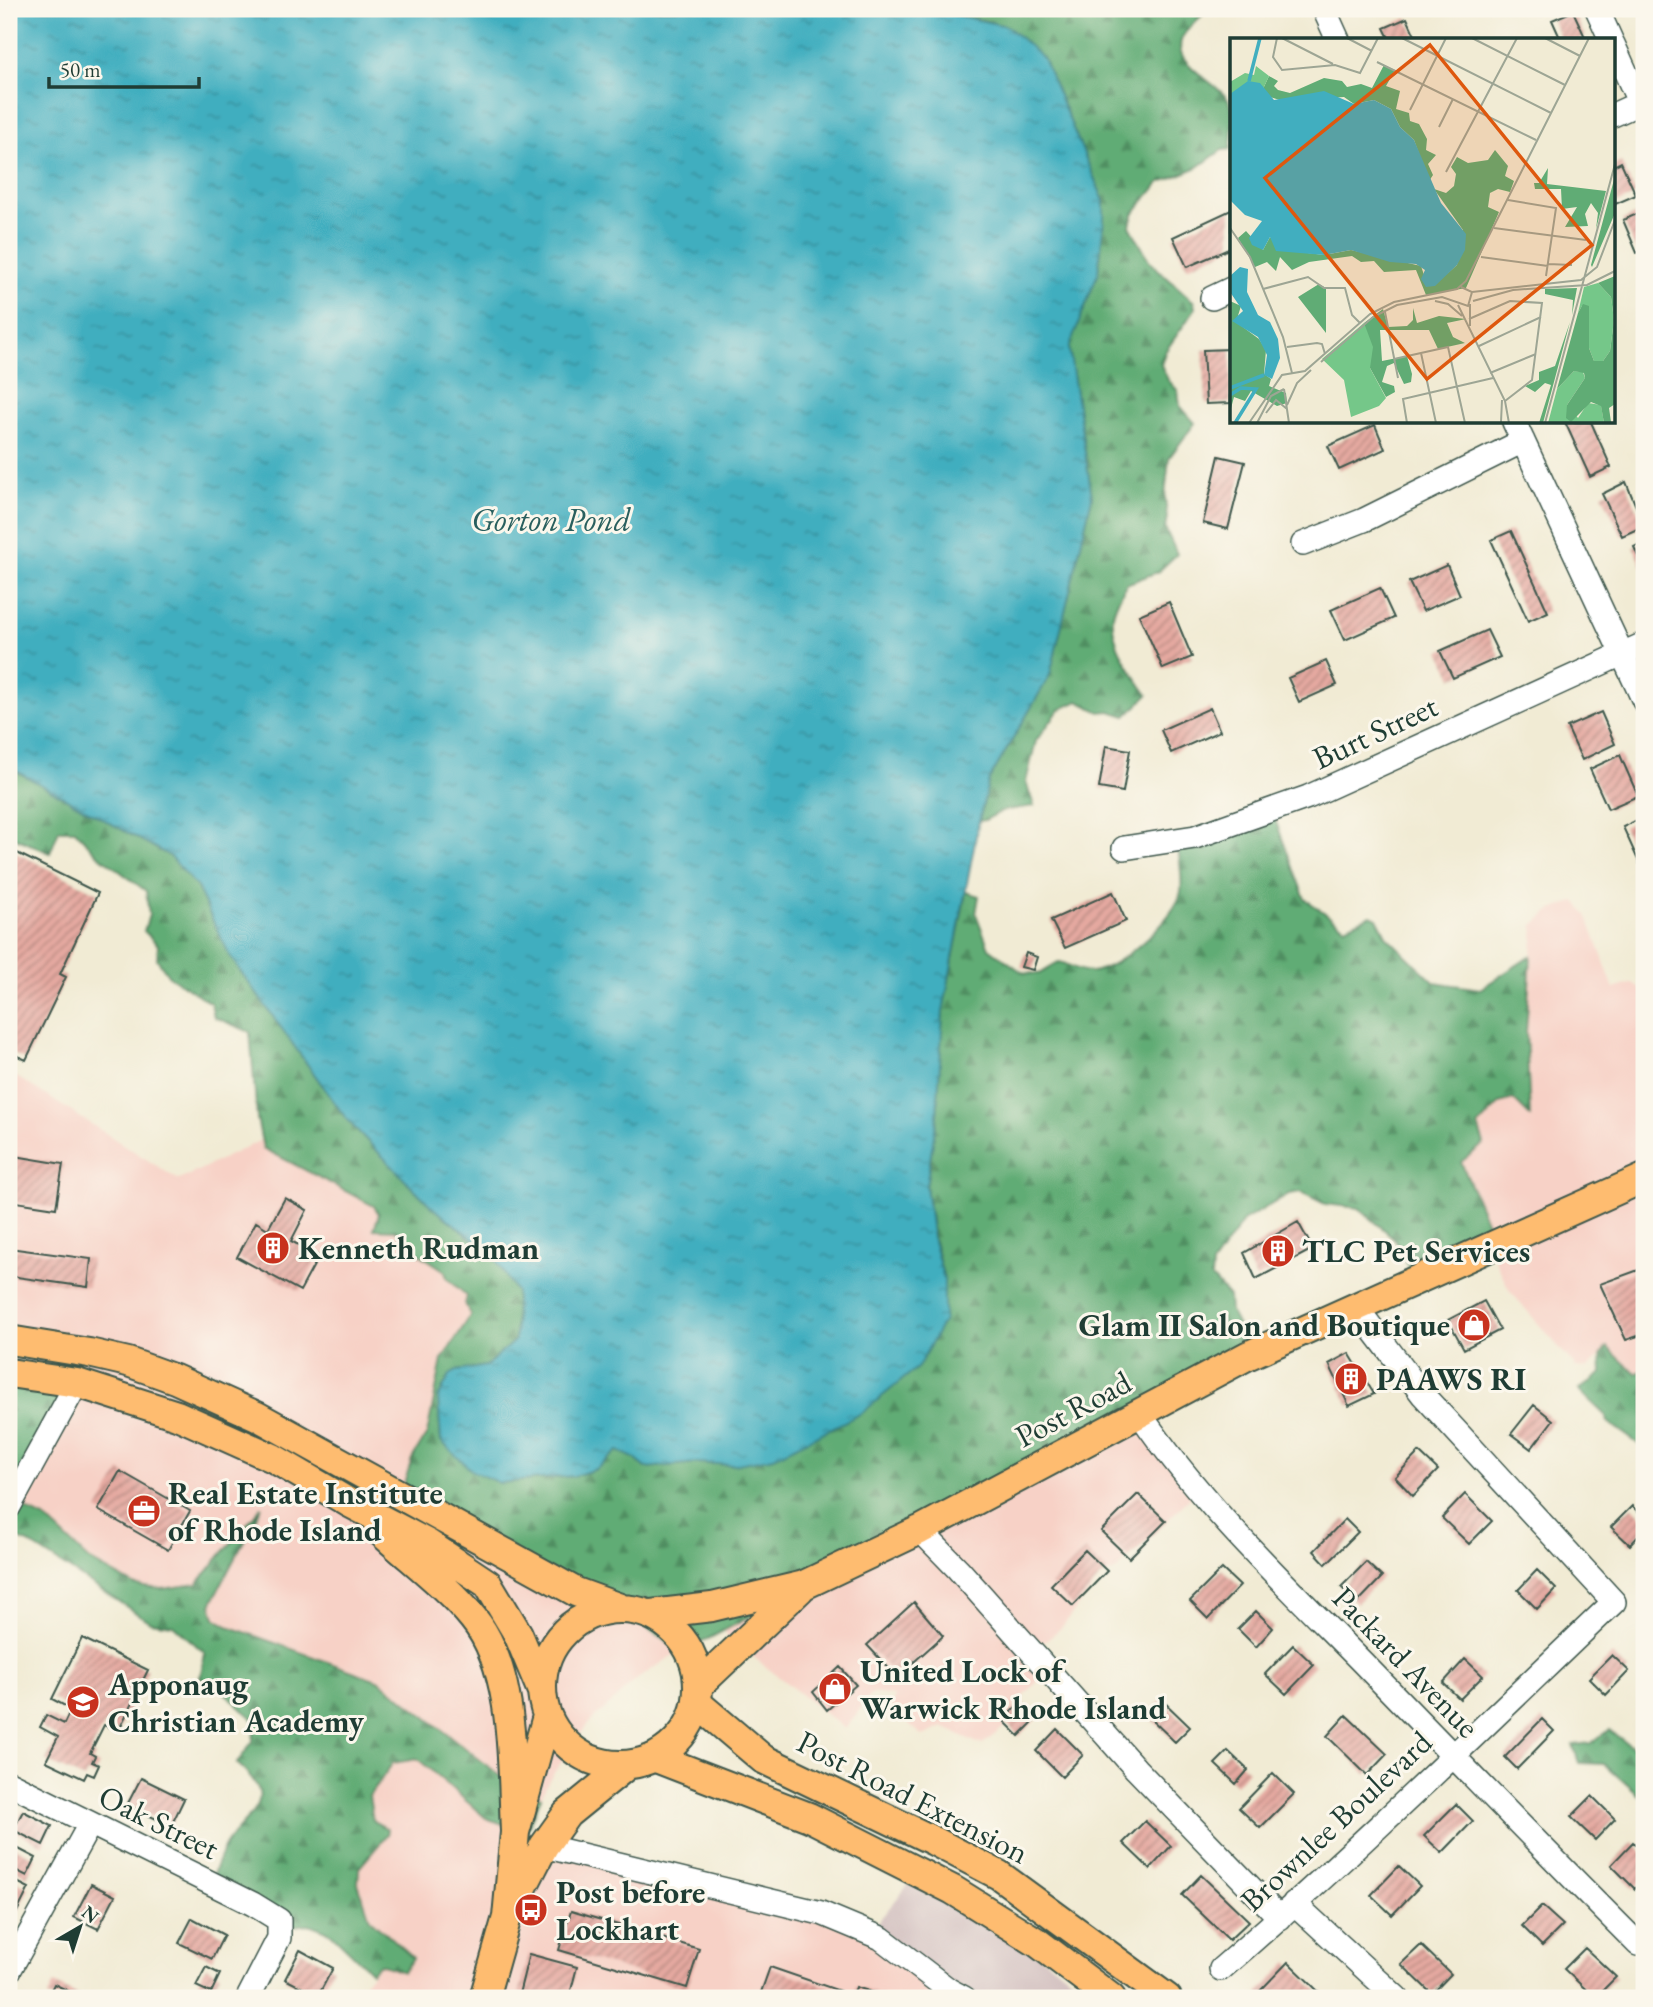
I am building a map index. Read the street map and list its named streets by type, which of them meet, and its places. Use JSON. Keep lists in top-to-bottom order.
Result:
{
  "streets": {
    "main road": ["Post Road", "Post Road Extension"],
    "street": [
      "Burt Street",
      "Packard Avenue",
      "Brownlee Boulevard",
      "Oak Street"
    ]
  },
  "crossings": [
    ["Post Road", "Packard Avenue"],
    ["Post Road", "Post Road Extension"],
    ["Post Road", "Brownlee Boulevard"],
    ["Packard Avenue", "Brownlee Boulevard"]
  ],
  "water": ["Gorton Pond"],
  "places": {
    "building": ["Kenneth Rudman", "TLC Pet Services", "PAAWS RI"],
    "shop": ["Glam II Salon and Boutique", "United Lock of Warwick Rhode Island"],
    "office": ["Real Estate Institute of Rhode Island"],
    "school or university": ["Apponaug Christian Academy"],
    "bus stop": ["Post before Lockhart"]
  },
  "scale_bar": "50 m",
  "north": "top right"
}
